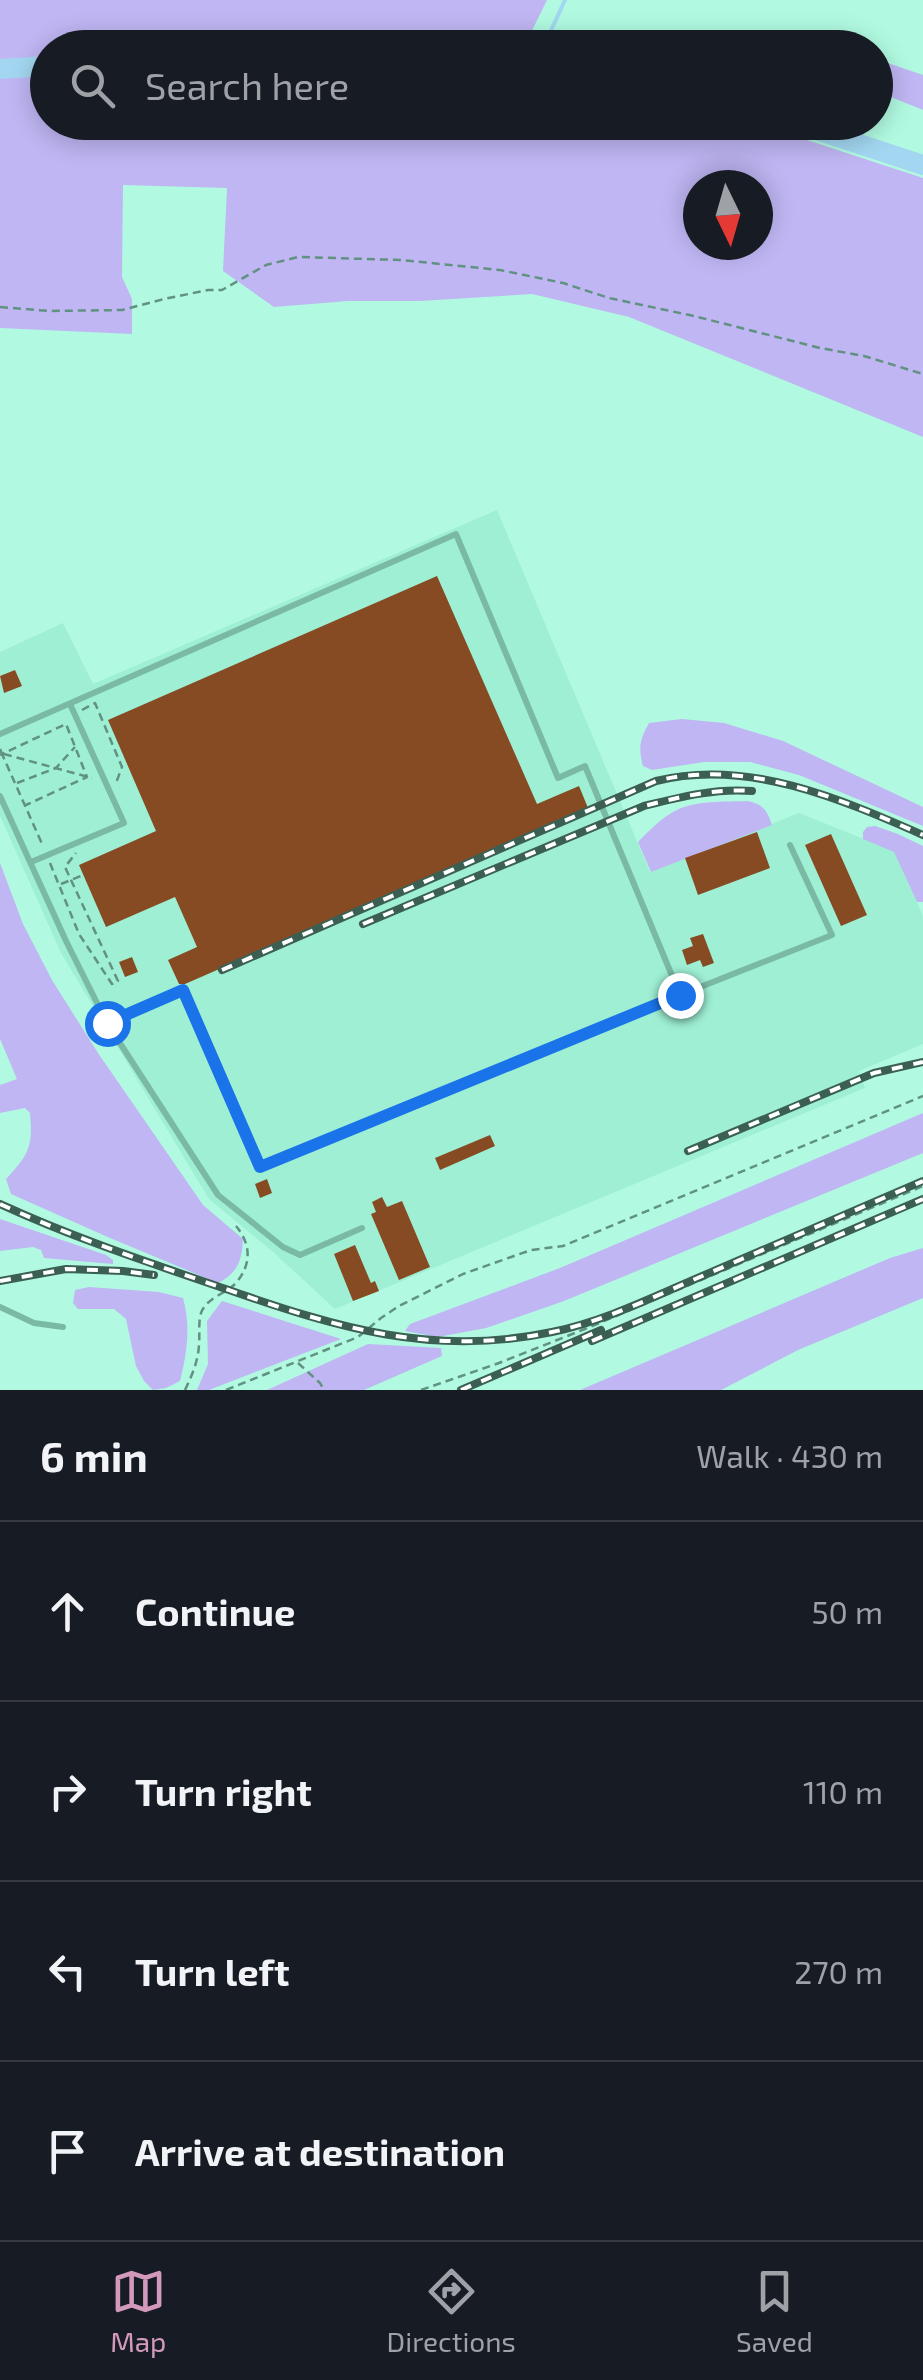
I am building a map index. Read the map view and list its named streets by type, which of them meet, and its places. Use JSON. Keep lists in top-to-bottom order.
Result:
{
  "north": "bottom",
  "page": {
    "search": "Search here",
    "heading": ["6 min", "Walk · 430 m"],
    "list": [
      ["Continue", "50 m"],
      ["Turn right", "110 m"],
      ["Turn left", "270 m"],
      "Arrive at destination"
    ],
    "nav": ["Map", "Directions", "Saved"]
  }
}
